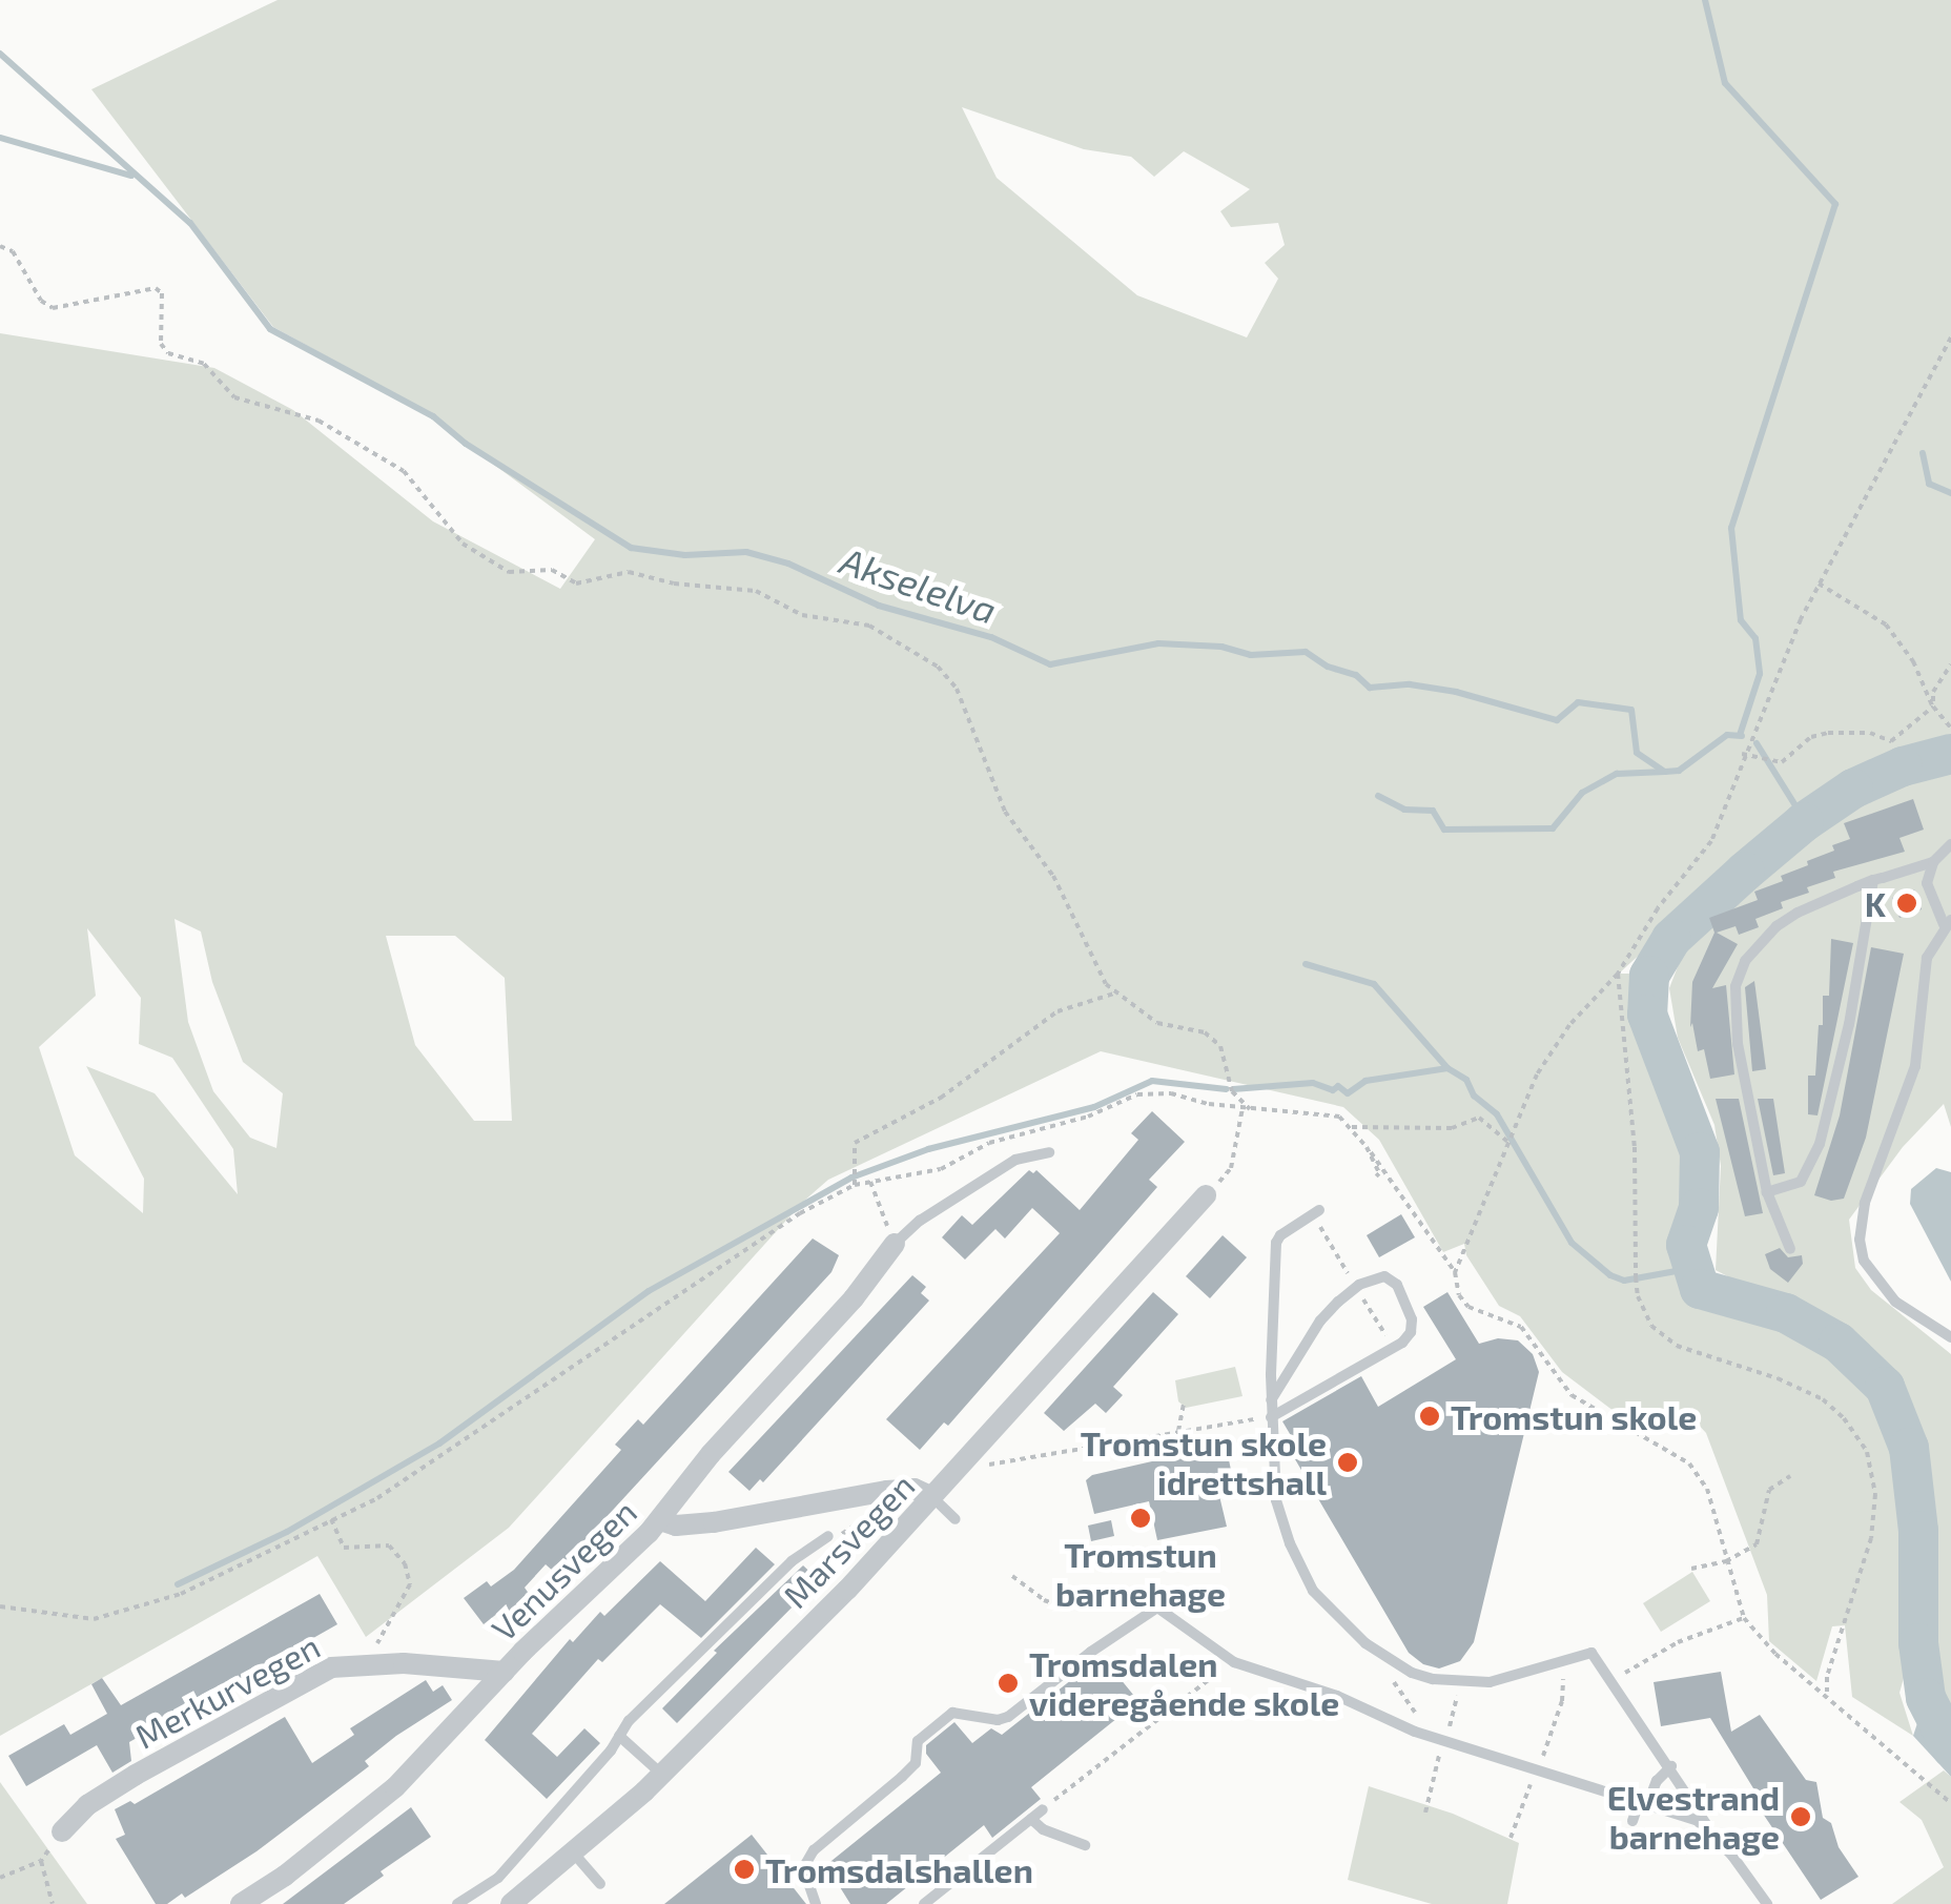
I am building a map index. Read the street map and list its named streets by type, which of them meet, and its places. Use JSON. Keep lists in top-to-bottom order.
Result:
{
  "streets": {
    "street": ["Marsvegen", "Venusvegen", "Merkurvegen"]
  },
  "crossings": [
    ["Venusvegen", "Merkurvegen"]
  ],
  "water": ["Akselelva"],
  "places": [
    "K",
    "Tromstun skole",
    "Tromstun skole idrettshall",
    "Tromstun barnehage",
    "Tromsdalen videregående skole",
    "Elvestrand barnehage",
    "Tromsdalshallen"
  ]
}
